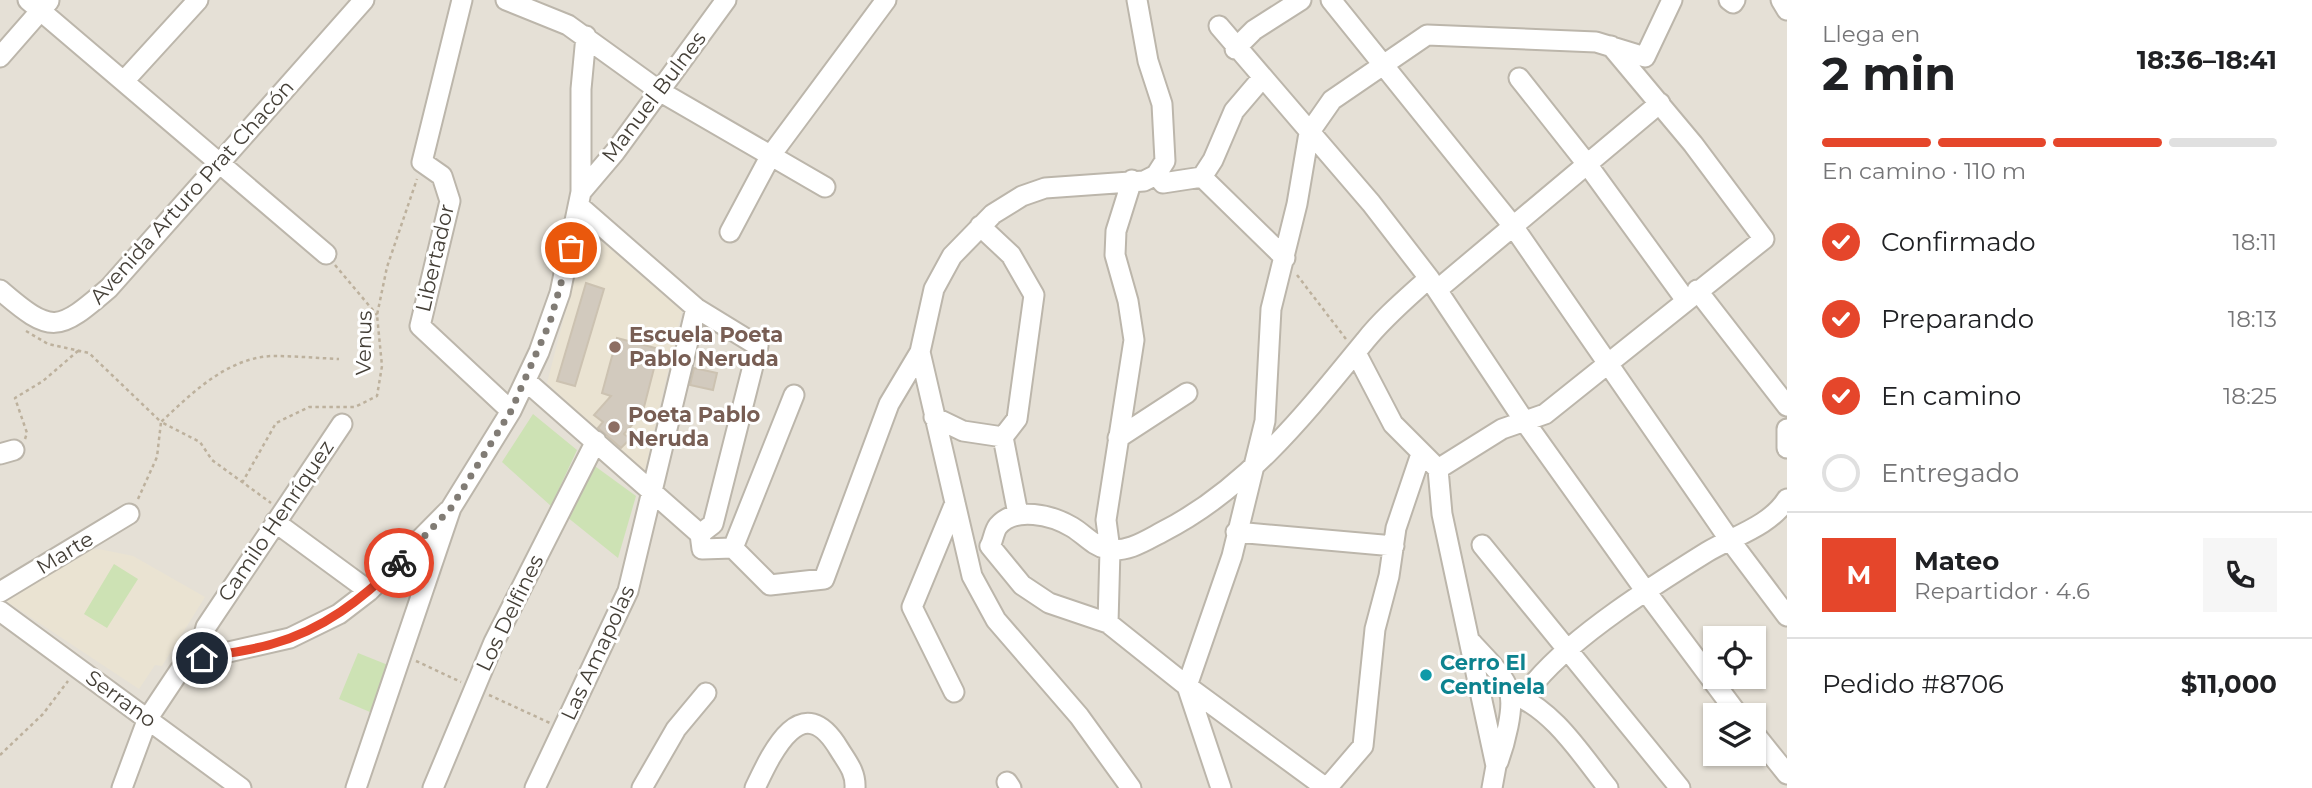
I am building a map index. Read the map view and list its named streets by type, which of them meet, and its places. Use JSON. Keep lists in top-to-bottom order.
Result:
{
  "streets": {
    "street": [
      "Manuel Bulnes",
      "Avenida Arturo Prat Chacón",
      "Libertador",
      "Camilo Henríquez",
      "Marte",
      "Los Delfines",
      "Las Amapolas",
      "Serrano"
    ],
    "path": ["Venus"]
  },
  "crossings": [
    ["Manuel Bulnes", "Libertador"],
    ["Libertador", "Venus"]
  ],
  "places": ["Escuela Poeta Pablo Neruda", "Poeta Pablo Neruda", "Cerro El Centinela"],
  "page": {
    "heading": ["2 min", "Llega en", "18:36–18:41"],
    "panel": [
      "Mateo",
      "Repartidor · 4.6",
      "Pedido #8706",
      "$11,000"
    ],
    "bar": "En camino · 110 m",
    "list": [
      ["Confirmado", "18:11"],
      ["Preparando", "18:13"],
      ["En camino", "18:25"],
      "Entregado"
    ],
    "round": "M"
  }
}
